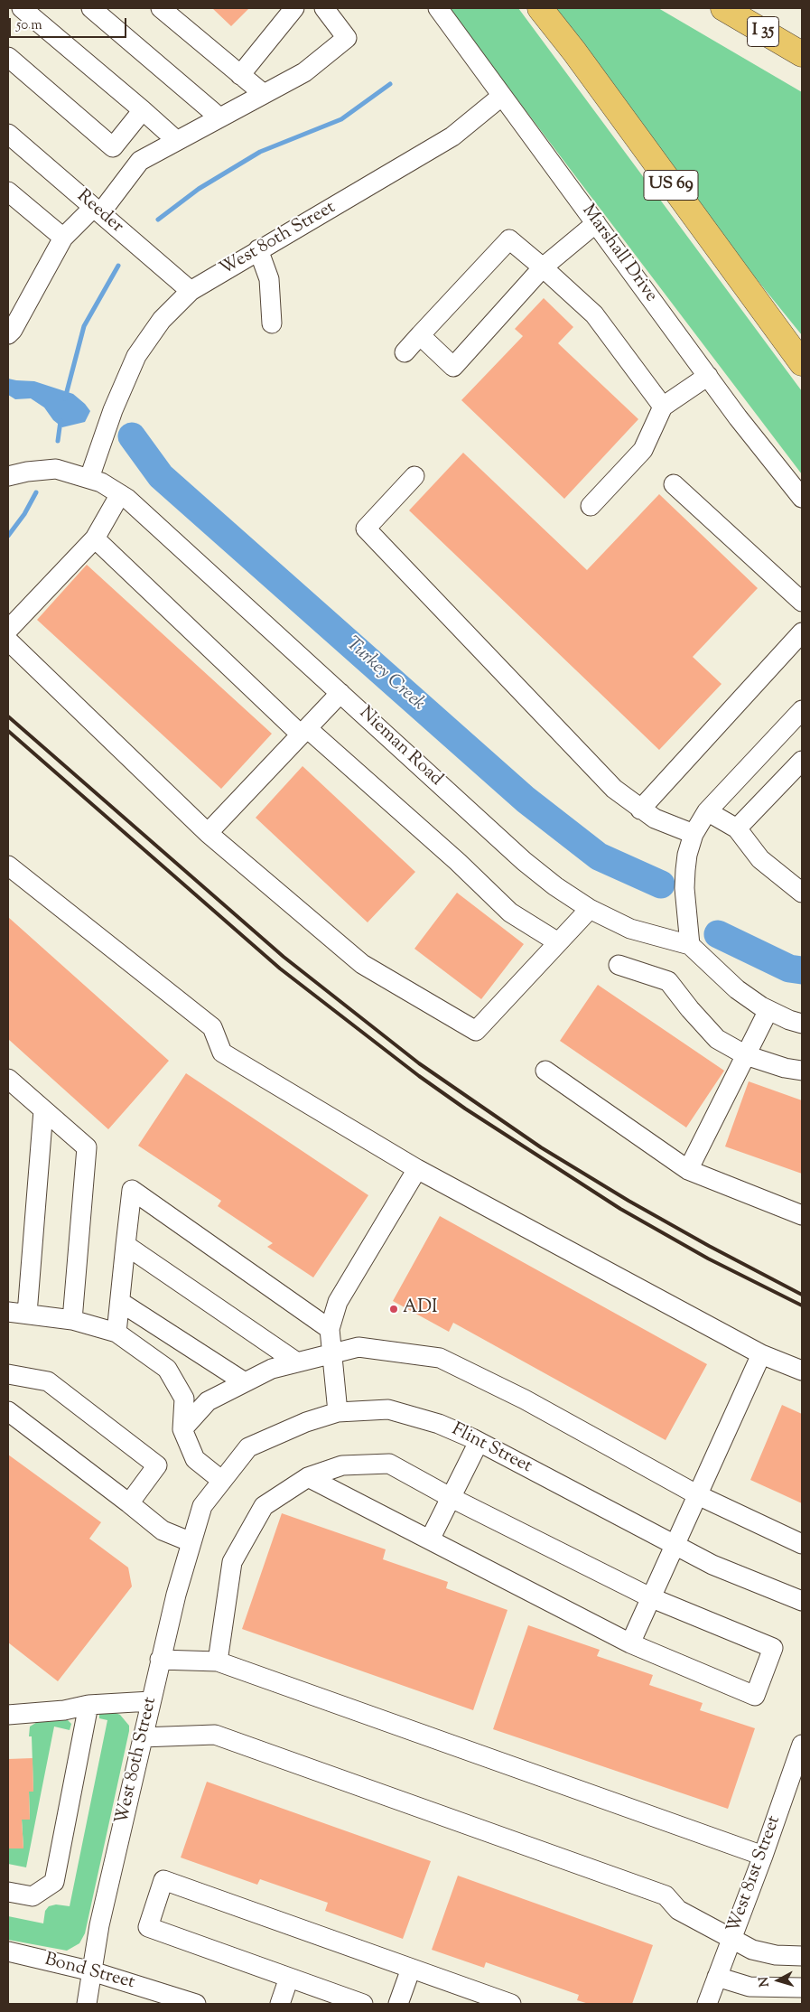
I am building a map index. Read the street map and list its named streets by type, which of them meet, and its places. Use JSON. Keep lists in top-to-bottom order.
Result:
{
  "streets": {
    "highway": ["I 35", "US 69"],
    "street": [
      "Reeder",
      "West 80th Street",
      "Marshall Drive",
      "Nieman Road",
      "Flint Street",
      "West 81st Street",
      "Bond Street"
    ]
  },
  "crossings": [
    ["Reeder", "West 80th Street"],
    ["West 80th Street", "Marshall Drive"],
    ["West 80th Street", "Nieman Road"],
    ["West 80th Street", "Flint Street"],
    ["West 80th Street", "Bond Street"]
  ],
  "water": ["Turkey Creek"],
  "places": ["ADI"],
  "scale_bar": "50 m",
  "north": "left"
}
